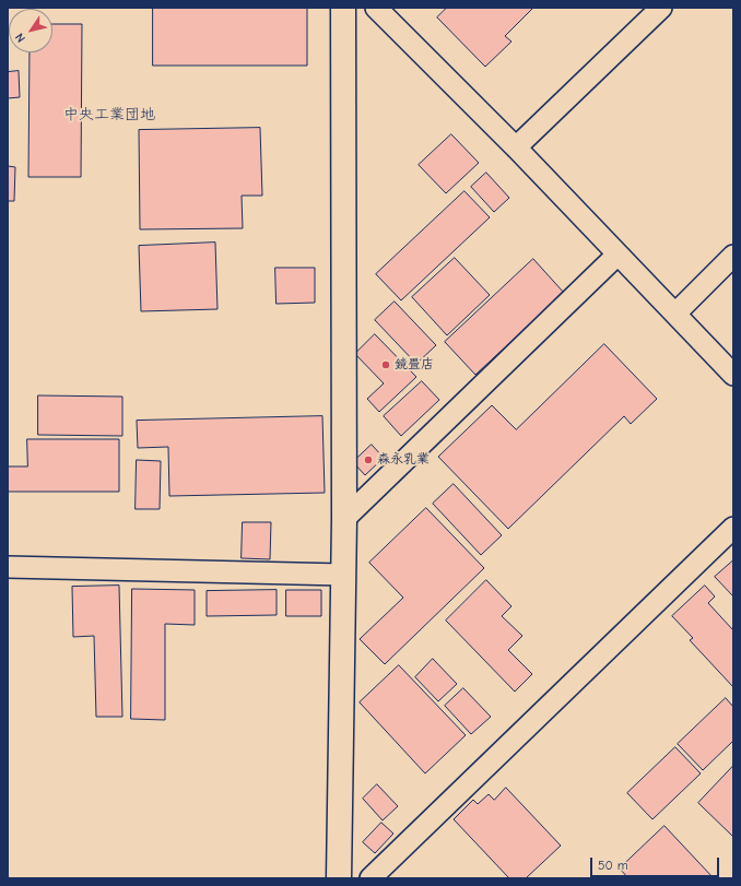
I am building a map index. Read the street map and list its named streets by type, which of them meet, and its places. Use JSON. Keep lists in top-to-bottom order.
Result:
{
  "districts": ["中央工業団地"],
  "places": ["鏡畳店", "森永乳業"],
  "scale_bar": "50 m",
  "north": "bottom left"
}
